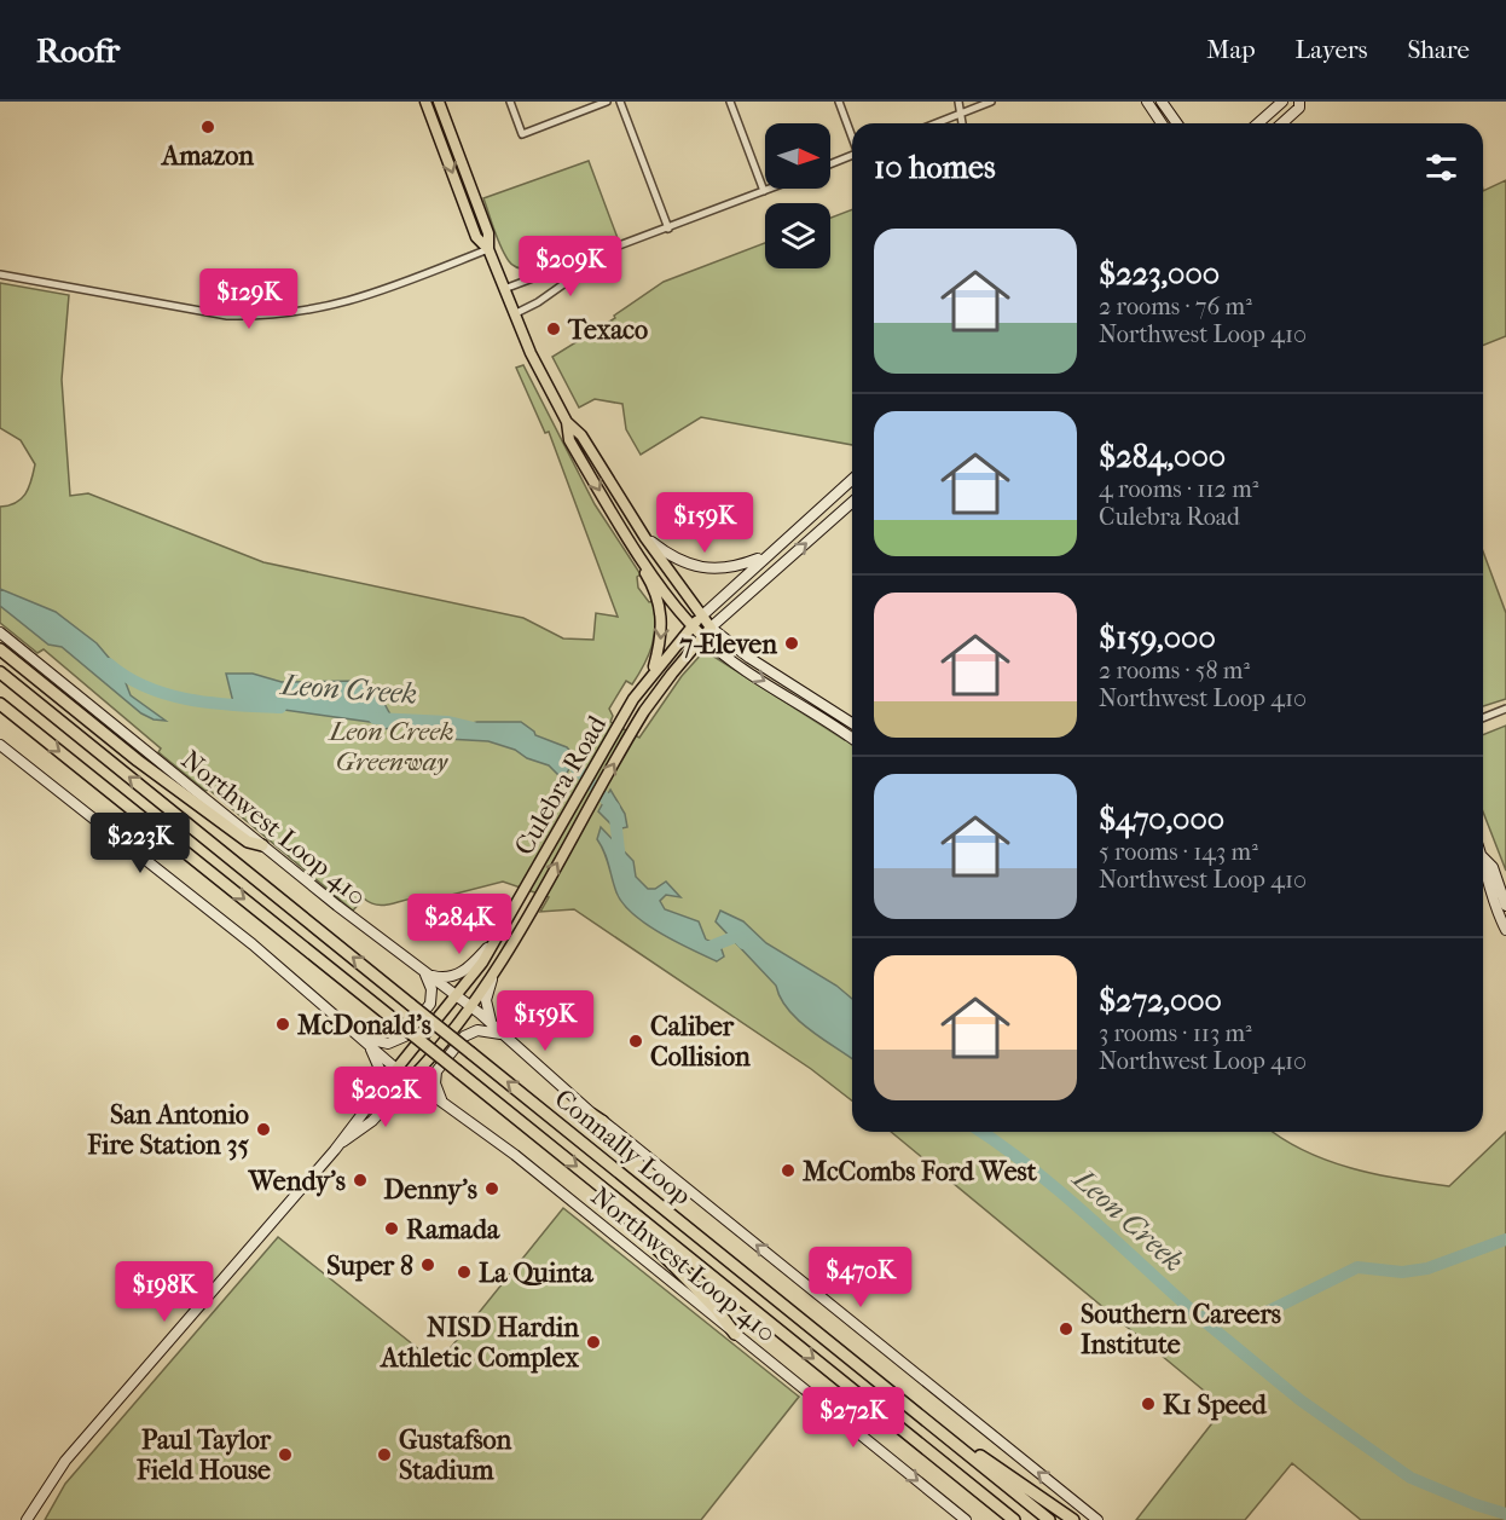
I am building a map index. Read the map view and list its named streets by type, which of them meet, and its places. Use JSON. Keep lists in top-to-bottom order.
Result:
{
  "streets": {
    "highway": ["Connally Loop"],
    "main road": ["Culebra Road", "Northwest Loop 410"]
  },
  "crossings": [
    ["Culebra Road", "Northwest Loop 410"]
  ],
  "water": ["Leon Creek"],
  "parks": ["Leon Creek Greenway"],
  "places": [
    "Amazon",
    "Texaco",
    "7-Eleven",
    "McDonald's",
    "Caliber Collision",
    "San Antonio Fire Station 35",
    "McCombs Ford West",
    "Wendy's",
    "Denny's",
    "Ramada",
    "Super 8",
    "La Quinta",
    "Southern Careers Institute",
    "NISD Hardin Athletic Complex",
    "K1 Speed",
    "Paul Taylor Field House",
    "Gustafson Stadium"
  ],
  "north": "right",
  "page": {
    "header": "Roofr",
    "nav": ["Map", "Layers", "Share"],
    "heading": "10 homes",
    "list": [
      {
        "name": "$223,000",
        "note": "2 rooms · 76 m² · Northwest Loop 410"
      },
      {
        "name": "$284,000",
        "note": "4 rooms · 112 m² · Culebra Road"
      },
      {
        "name": "$159,000",
        "note": "2 rooms · 58 m² · Northwest Loop 410"
      },
      {
        "name": "$470,000",
        "note": "5 rooms · 143 m² · Northwest Loop 410"
      },
      {
        "name": "$272,000",
        "note": "3 rooms · 113 m² · Northwest Loop 410"
      }
    ],
    "price": [
      "$209K",
      "$129K",
      "$159K",
      "$223K",
      "$284K",
      "$159K",
      "$202K",
      "$470K",
      "$198K",
      "$272K"
    ]
  }
}
